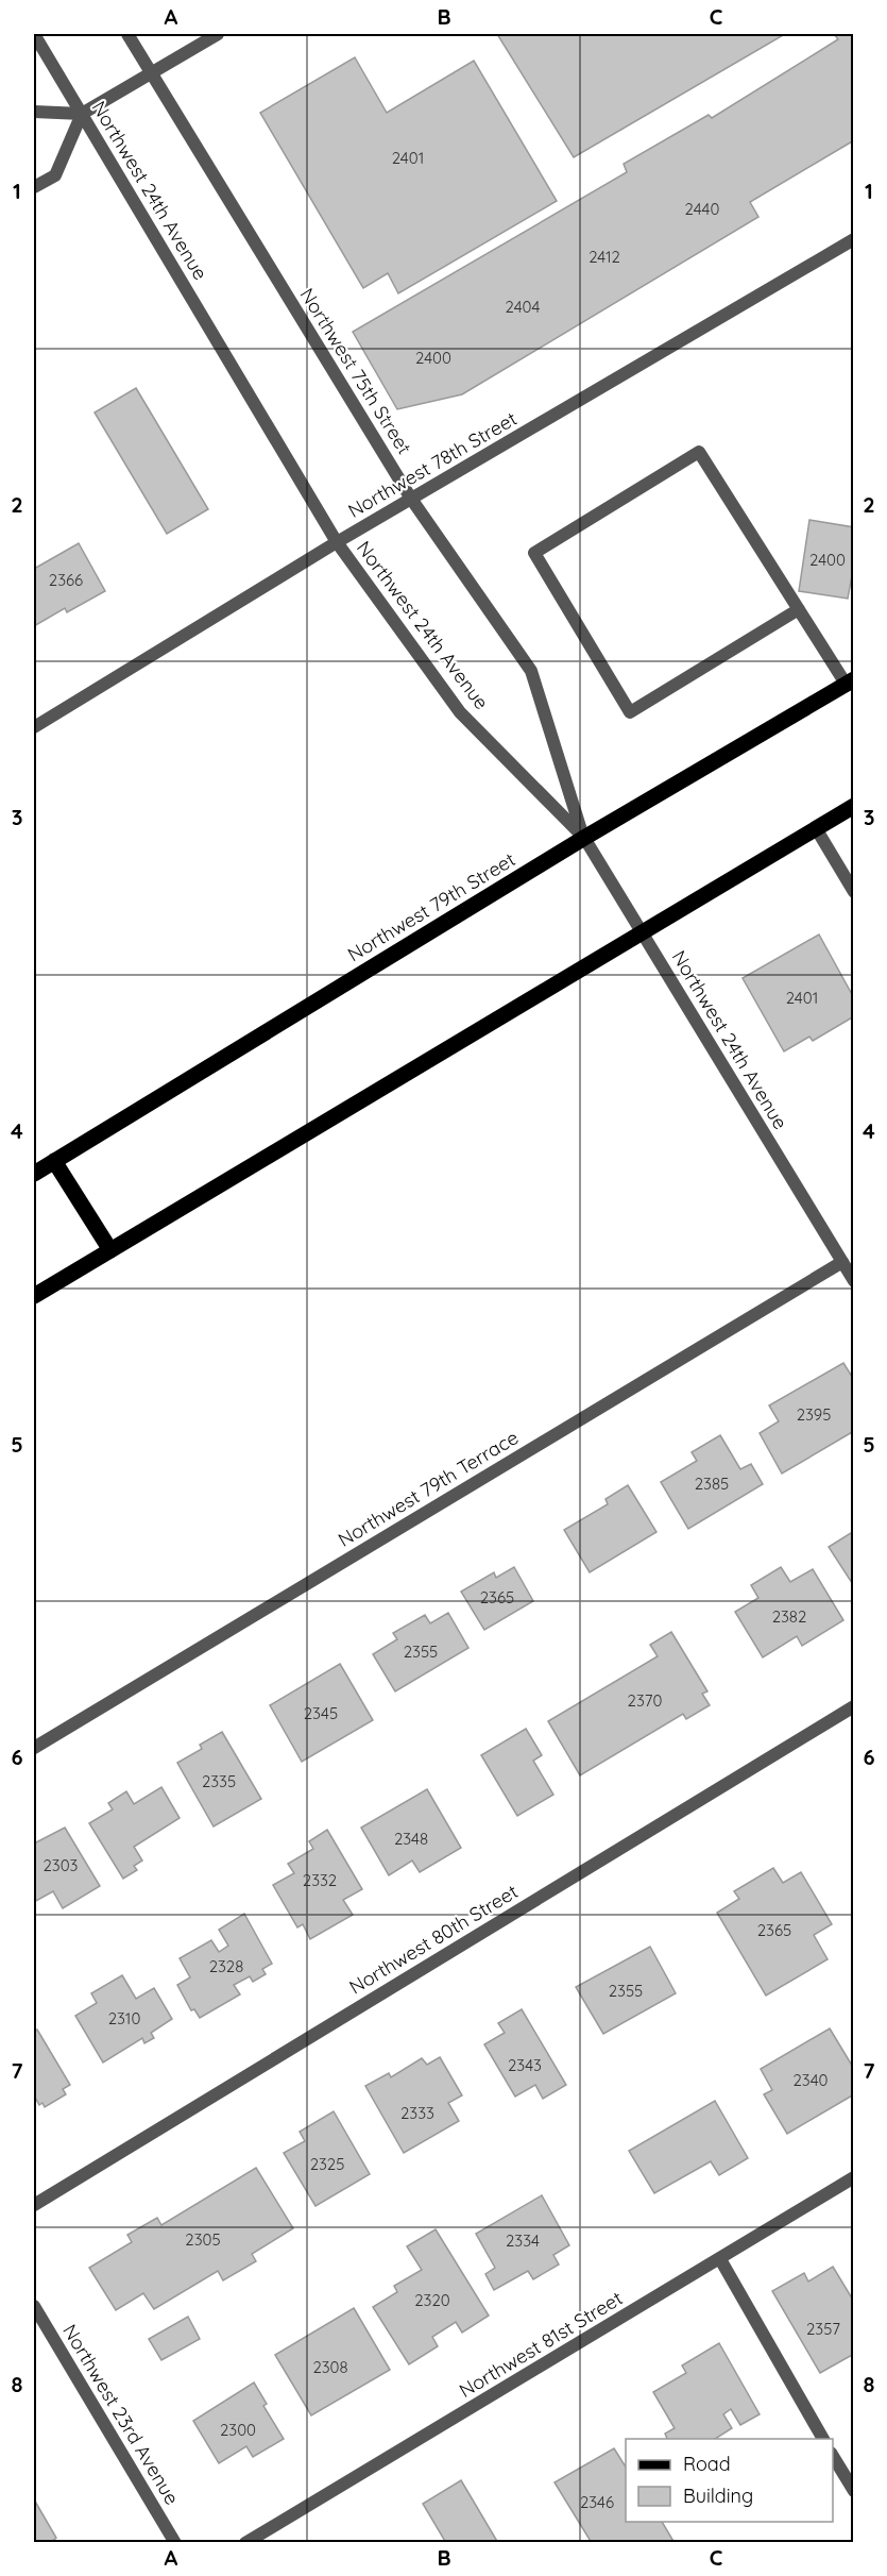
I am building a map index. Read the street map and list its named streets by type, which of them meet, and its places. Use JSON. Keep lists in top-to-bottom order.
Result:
{
  "streets": {
    "main road": ["Northwest 79th Street"],
    "street": [
      "Northwest 24th Avenue",
      "Northwest 75th Street",
      "Northwest 78th Street",
      "Northwest 79th Terrace",
      "Northwest 80th Street",
      "Northwest 81st Street",
      "Northwest 23rd Avenue"
    ]
  },
  "crossings": [
    ["Northwest 24th Avenue", "Northwest 75th Street"],
    ["Northwest 24th Avenue", "Northwest 78th Street"],
    ["Northwest 24th Avenue", "Northwest 79th Street"],
    ["Northwest 24th Avenue", "Northwest 79th Terrace"],
    ["Northwest 75th Street", "Northwest 78th Street"],
    ["Northwest 75th Street", "Northwest 79th Street"]
  ],
  "house_numbers": [
    "2401",
    "2440",
    "2412",
    "2404",
    "2400",
    "2400",
    "2366",
    "2401",
    "2395",
    "2385",
    "2365",
    "2382",
    "2355",
    "2370",
    "2345",
    "2335",
    "2348",
    "2303",
    "2332",
    "2365",
    "2328",
    "2355",
    "2310",
    "2343",
    "2340",
    "2333",
    "2325",
    "2305",
    "2334",
    "2320",
    "2357",
    "2308",
    "2300",
    "2346"
  ],
  "legend": ["Road", "Building"],
  "grid": {
    "columns": ["A", "B", "C"],
    "rows": [
      "1",
      "2",
      "3",
      "4",
      "5",
      "6",
      "7",
      "8"
    ]
  }
}
